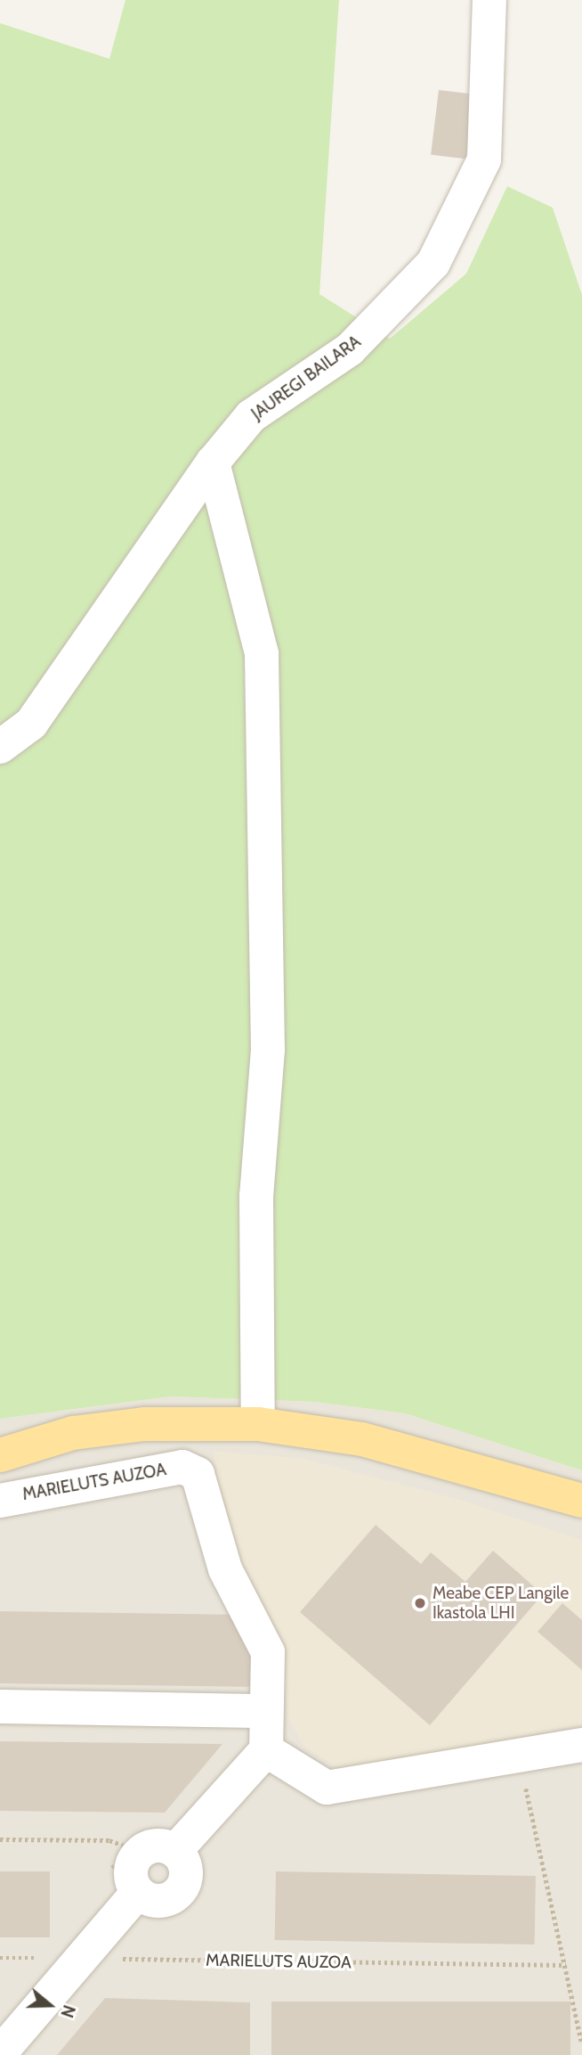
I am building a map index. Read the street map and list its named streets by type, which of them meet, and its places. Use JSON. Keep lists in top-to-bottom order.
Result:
{
  "streets": {
    "street": ["JAUREGI BAILARA", "MARIELUTS AUZOA"]
  },
  "places": ["Meabe CEP Langile Ikastola LHI"],
  "north": "right"
}
